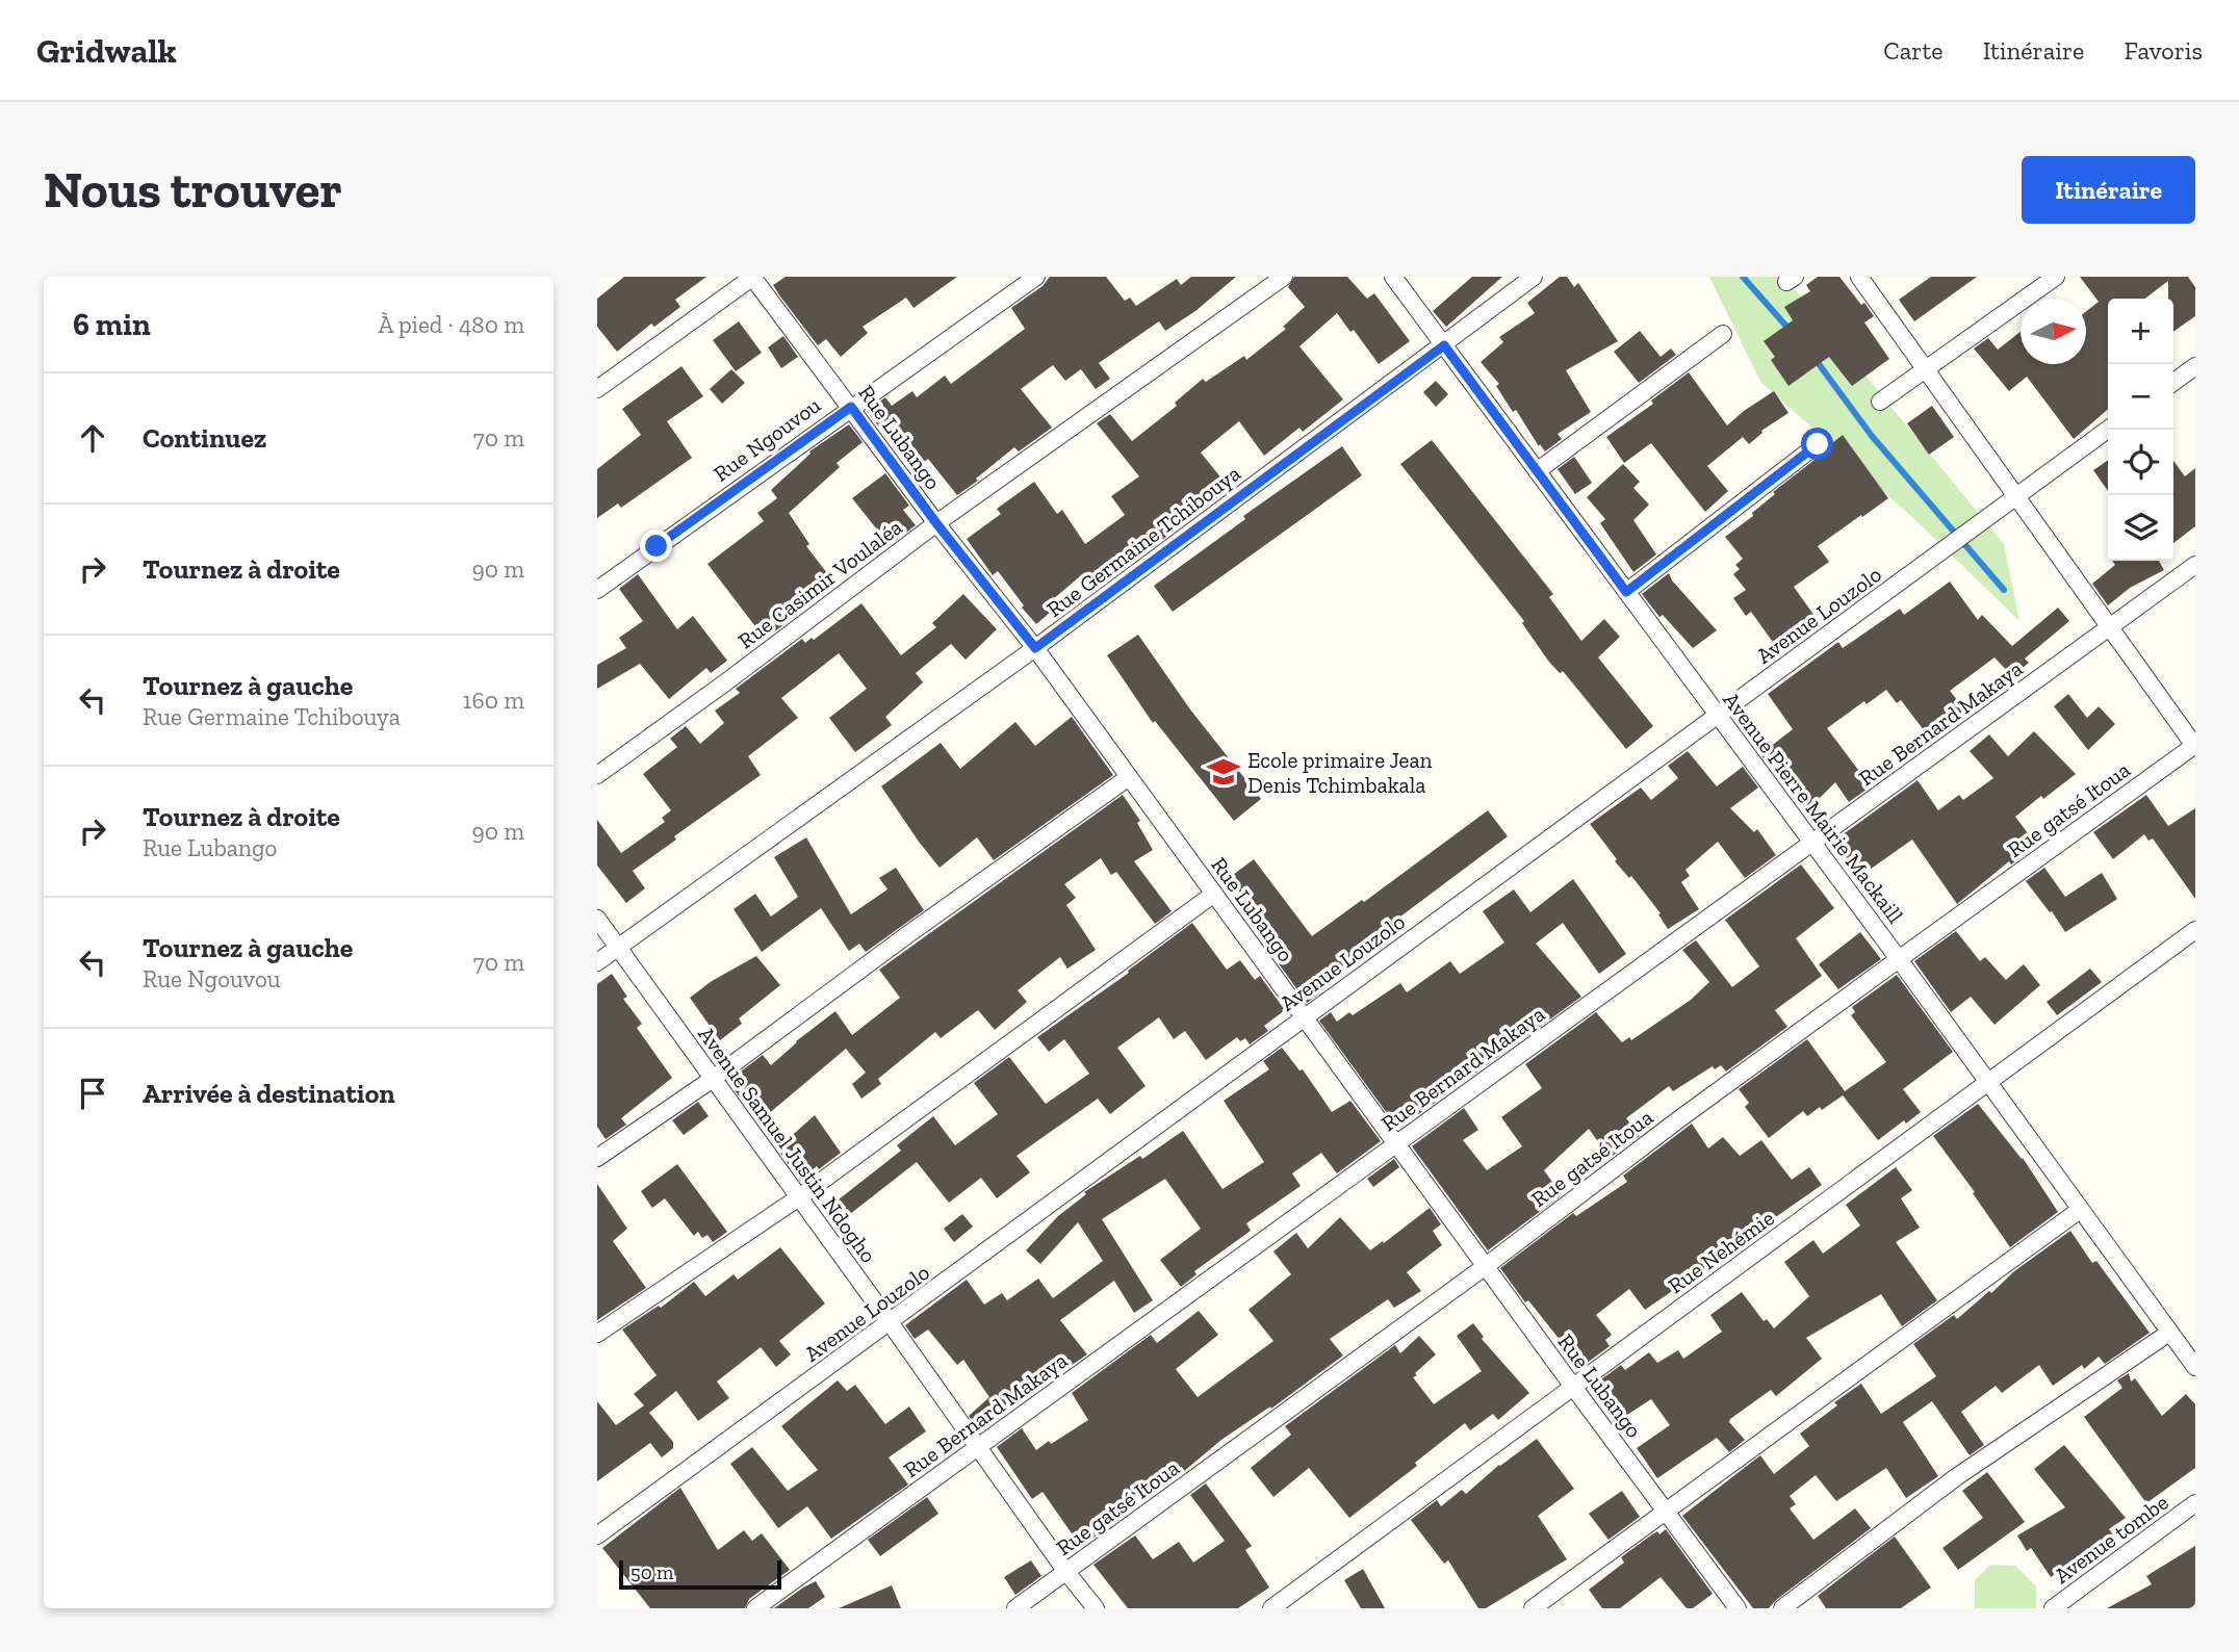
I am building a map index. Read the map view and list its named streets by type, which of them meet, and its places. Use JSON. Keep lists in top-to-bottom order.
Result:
{
  "streets": {
    "street": [
      "Rue Lubango",
      "Rue Ngouvou",
      "Rue Germaine Tchibouya",
      "Rue Casimir Voulaléa",
      "Avenue Louzolo",
      "Rue Bernard Makaya",
      "Avenue Pierre Mairie Mackaill",
      "Rue gatsé Itoua",
      "Avenue Samuel Justin Ndogho",
      "Rue Nehémie",
      "Avenue tombe"
    ]
  },
  "crossings": [
    ["Rue Lubango", "Rue Ngouvou"],
    ["Rue Lubango", "Rue Germaine Tchibouya"],
    ["Rue Lubango", "Rue Casimir Voulaléa"],
    ["Rue Lubango", "Avenue Louzolo"],
    ["Rue Lubango", "Rue Bernard Makaya"],
    ["Rue Lubango", "Rue gatsé Itoua"],
    ["Rue Lubango", "Rue Nehémie"],
    ["Rue Germaine Tchibouya", "Avenue Pierre Mairie Mackaill"],
    ["Rue Germaine Tchibouya", "Avenue Samuel Justin Ndogho"],
    ["Avenue Louzolo", "Avenue Pierre Mairie Mackaill"],
    ["Avenue Louzolo", "Avenue Samuel Justin Ndogho"],
    ["Rue Bernard Makaya", "Avenue Pierre Mairie Mackaill"],
    ["Rue Bernard Makaya", "Avenue Samuel Justin Ndogho"],
    ["Avenue Pierre Mairie Mackaill", "Rue gatsé Itoua"],
    ["Avenue Pierre Mairie Mackaill", "Rue Nehémie"],
    ["Rue gatsé Itoua", "Avenue Samuel Justin Ndogho"]
  ],
  "places": {
    "school or university": ["Ecole primaire Jean Denis Tchimbakala"]
  },
  "scale_bar": "50 m",
  "north": "right",
  "page": {
    "header": "Gridwalk",
    "nav": ["Carte", "Itinéraire", "Favoris"],
    "buttons": "Itinéraire",
    "title": "Nous trouver",
    "heading": ["6 min", "À pied · 480 m"],
    "map_buttons": ["+", "−"],
    "list": [
      ["Continuez", "70 m"],
      ["Tournez à droite", "90 m"],
      ["Tournez à gauche", "Rue Germaine Tchibouya", "160 m"],
      ["Tournez à droite", "Rue Lubango", "90 m"],
      ["Tournez à gauche", "Rue Ngouvou", "70 m"],
      "Arrivée à destination"
    ],
    "scale": "50 m"
  }
}
